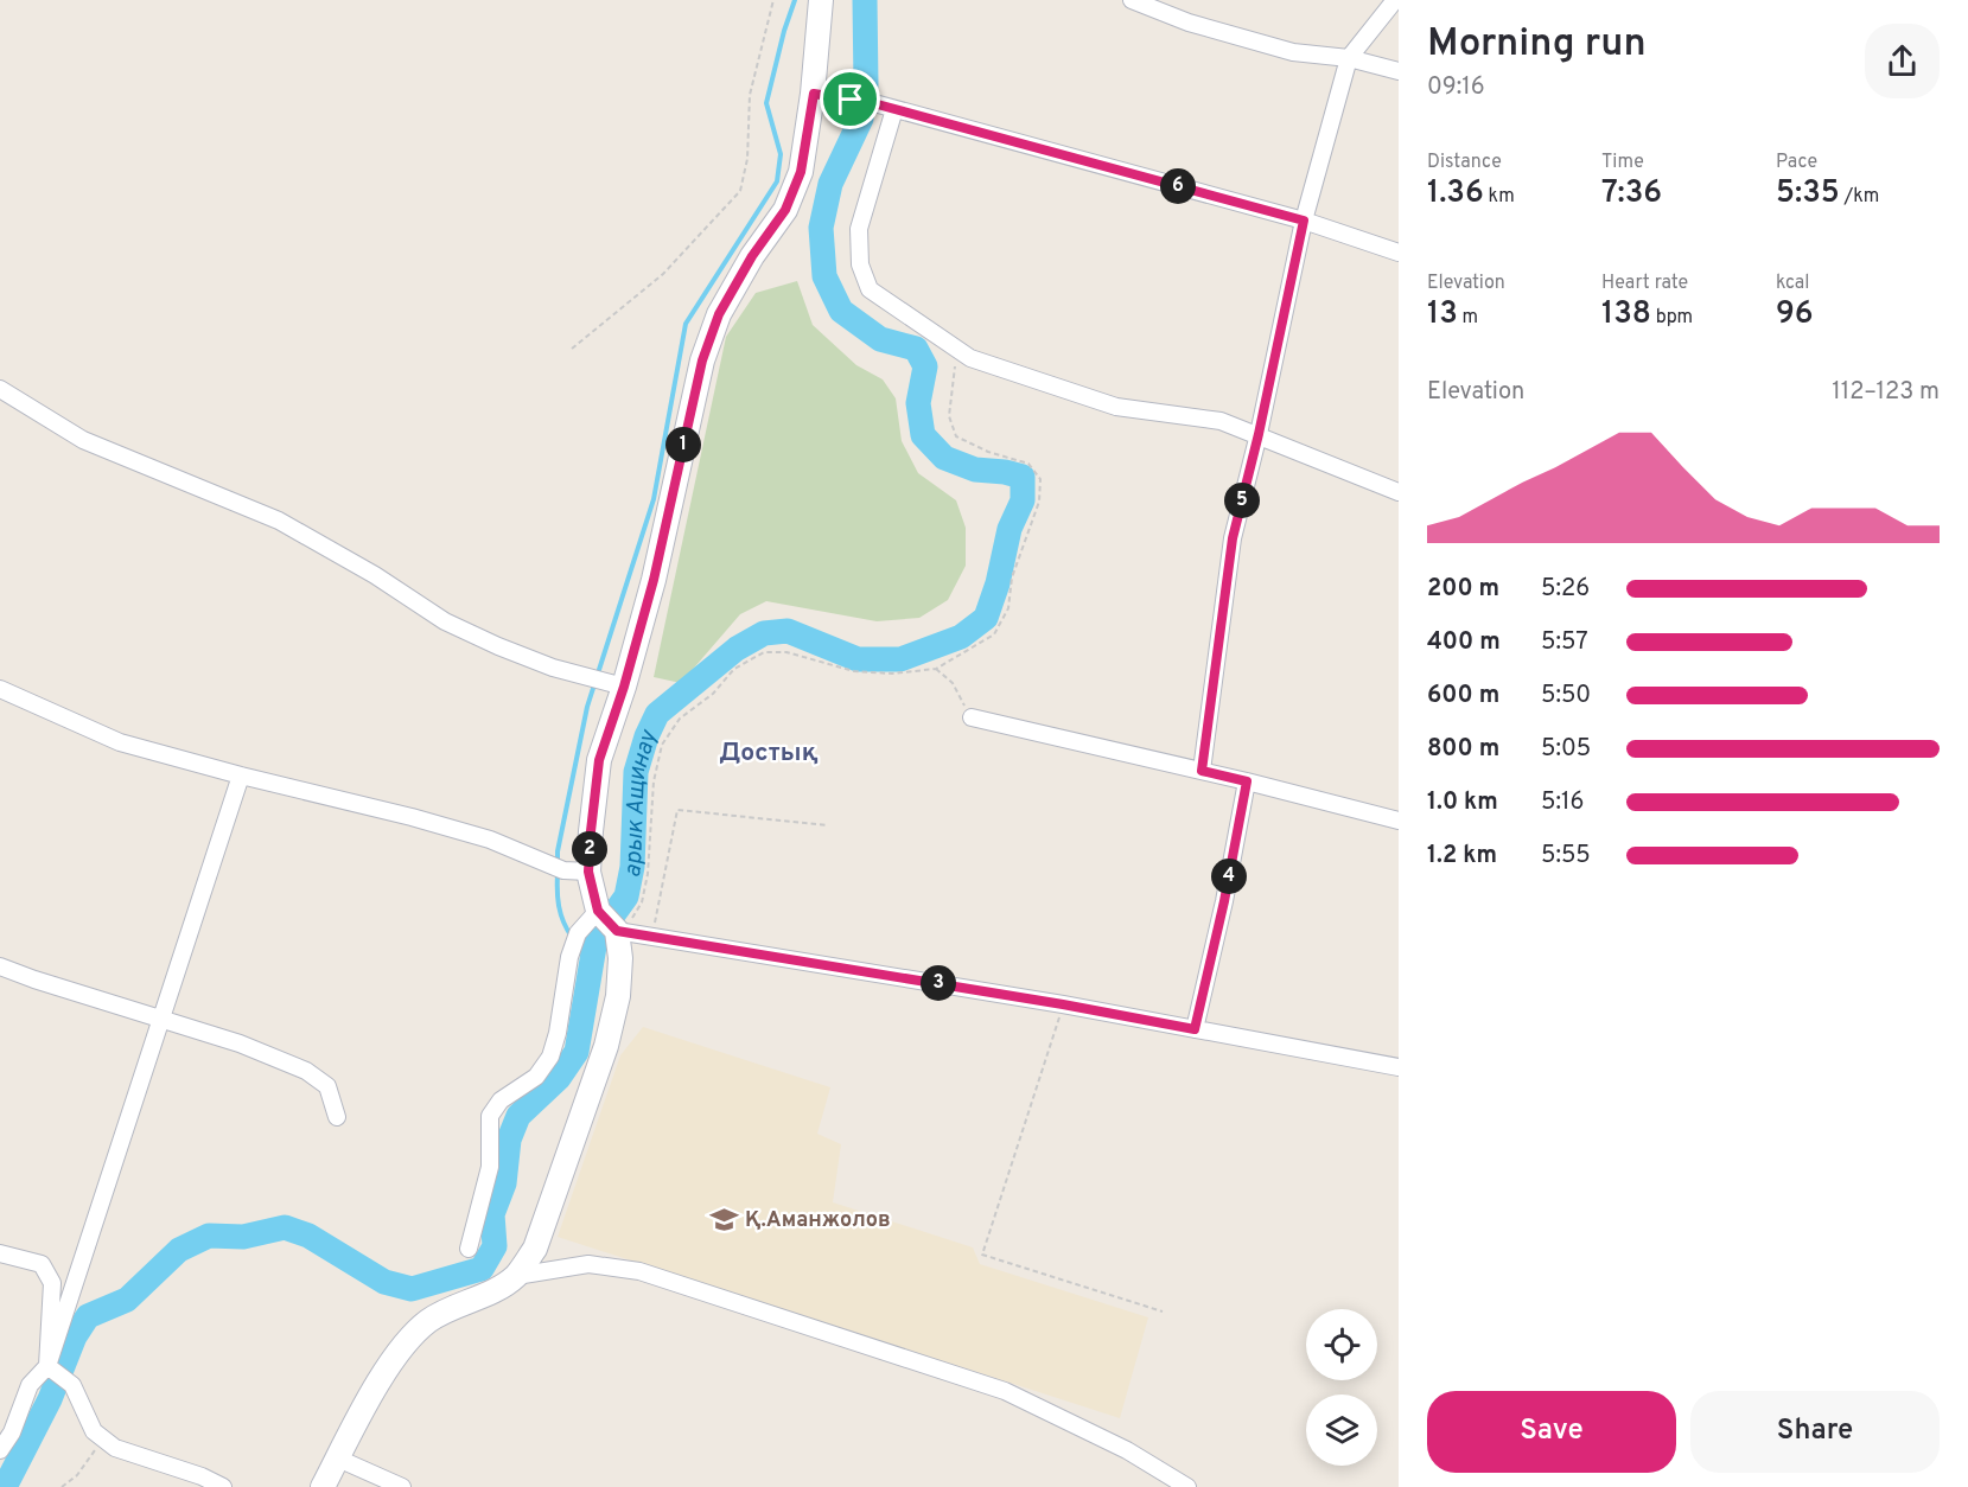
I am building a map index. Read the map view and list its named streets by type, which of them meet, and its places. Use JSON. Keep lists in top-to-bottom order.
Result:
{
  "districts": ["Достық"],
  "water": ["арык Ащинау"],
  "places": {
    "school or university": ["Қ.Аманжолов"]
  },
  "page": {
    "heading": ["Morning run", "09:16"],
    "stats": [
      ["Distance", "1.36 km"],
      ["Time", "7:36"],
      ["Pace", "5:35 /km"],
      ["Elevation", "13 m"],
      ["Heart rate", "138 bpm"],
      ["kcal", "96"]
    ],
    "pins": [
      "6",
      "1",
      "5",
      "2",
      "4",
      "3"
    ],
    "chart": ["Elevation", "112–123 m"],
    "list": [
      {
        "name": "200 m",
        "note": "5:26"
      },
      {
        "name": "400 m",
        "note": "5:57"
      },
      {
        "name": "600 m",
        "note": "5:50"
      },
      {
        "name": "800 m",
        "note": "5:05"
      },
      {
        "name": "1.0 km",
        "note": "5:16"
      },
      {
        "name": "1.2 km",
        "note": "5:55"
      }
    ],
    "buttons": ["Save", "Share"]
  }
}
